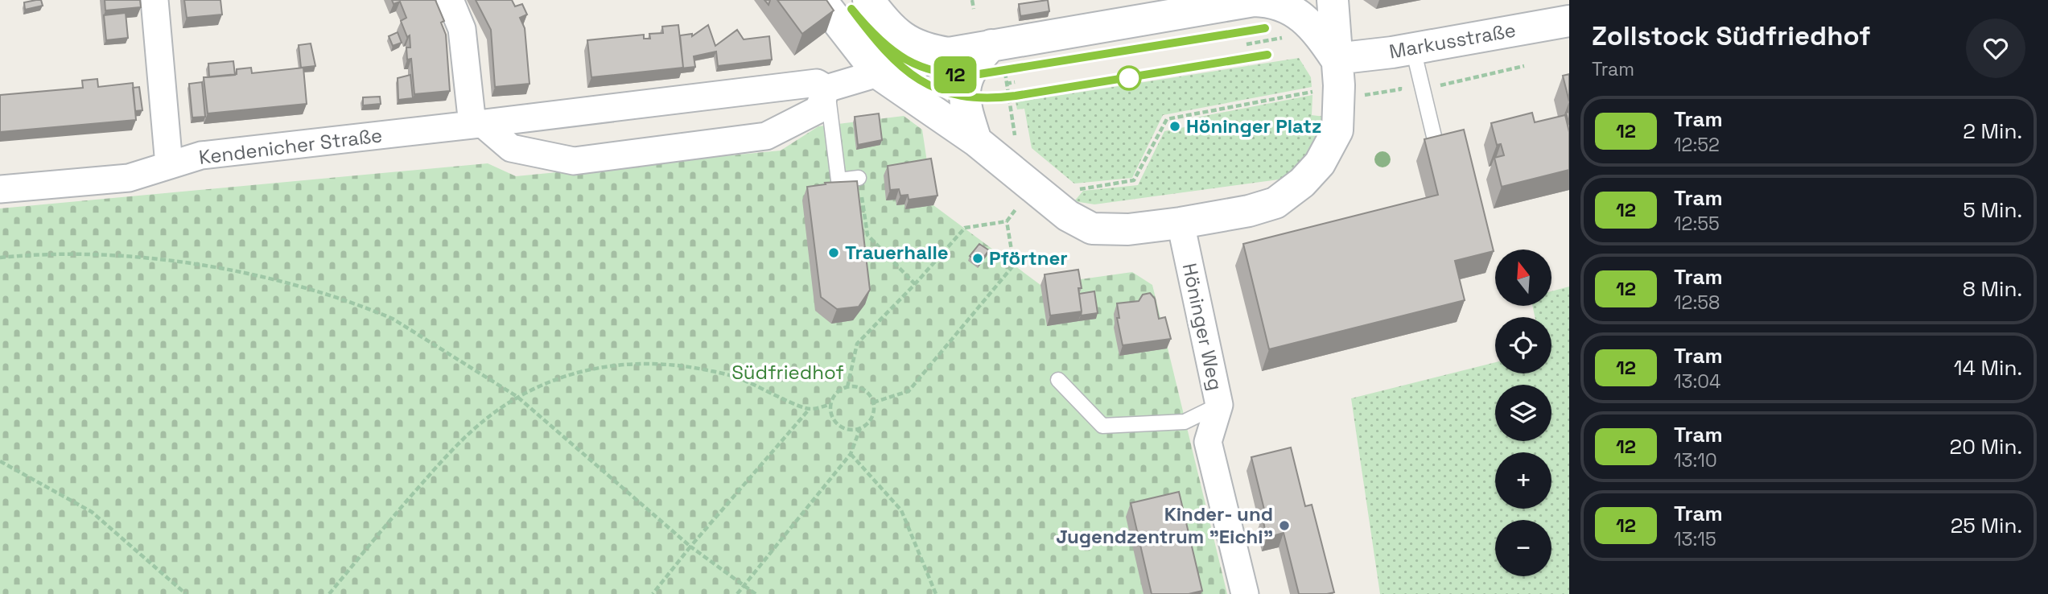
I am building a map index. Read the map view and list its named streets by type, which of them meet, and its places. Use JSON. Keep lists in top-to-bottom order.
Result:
{
  "streets": {
    "street": ["Markusstraße", "Kendenicher Straße", "Höninger Weg"]
  },
  "parks": ["Südfriedhof"],
  "places": [
    "Höninger Platz",
    "Trauerhalle",
    "Pförtner",
    "Kinder- und Jugendzentrum \"Eichi\""
  ],
  "lines": ["tram line 12"],
  "north": "top",
  "page": {
    "on_map": "12",
    "heading": ["Zollstock Südfriedhof", "Tram"],
    "list": [
      {
        "mark": "12",
        "name": "Tram",
        "note": "12:52",
        "value": "2 Min."
      },
      {
        "mark": "12",
        "name": "Tram",
        "note": "12:55",
        "value": "5 Min."
      },
      {
        "mark": "12",
        "name": "Tram",
        "note": "12:58",
        "value": "8 Min."
      },
      {
        "mark": "12",
        "name": "Tram",
        "note": "13:04",
        "value": "14 Min."
      },
      {
        "mark": "12",
        "name": "Tram",
        "note": "13:10",
        "value": "20 Min."
      },
      {
        "mark": "12",
        "name": "Tram",
        "note": "13:15",
        "value": "25 Min."
      }
    ],
    "map_buttons": ["+", "−"]
  }
}
